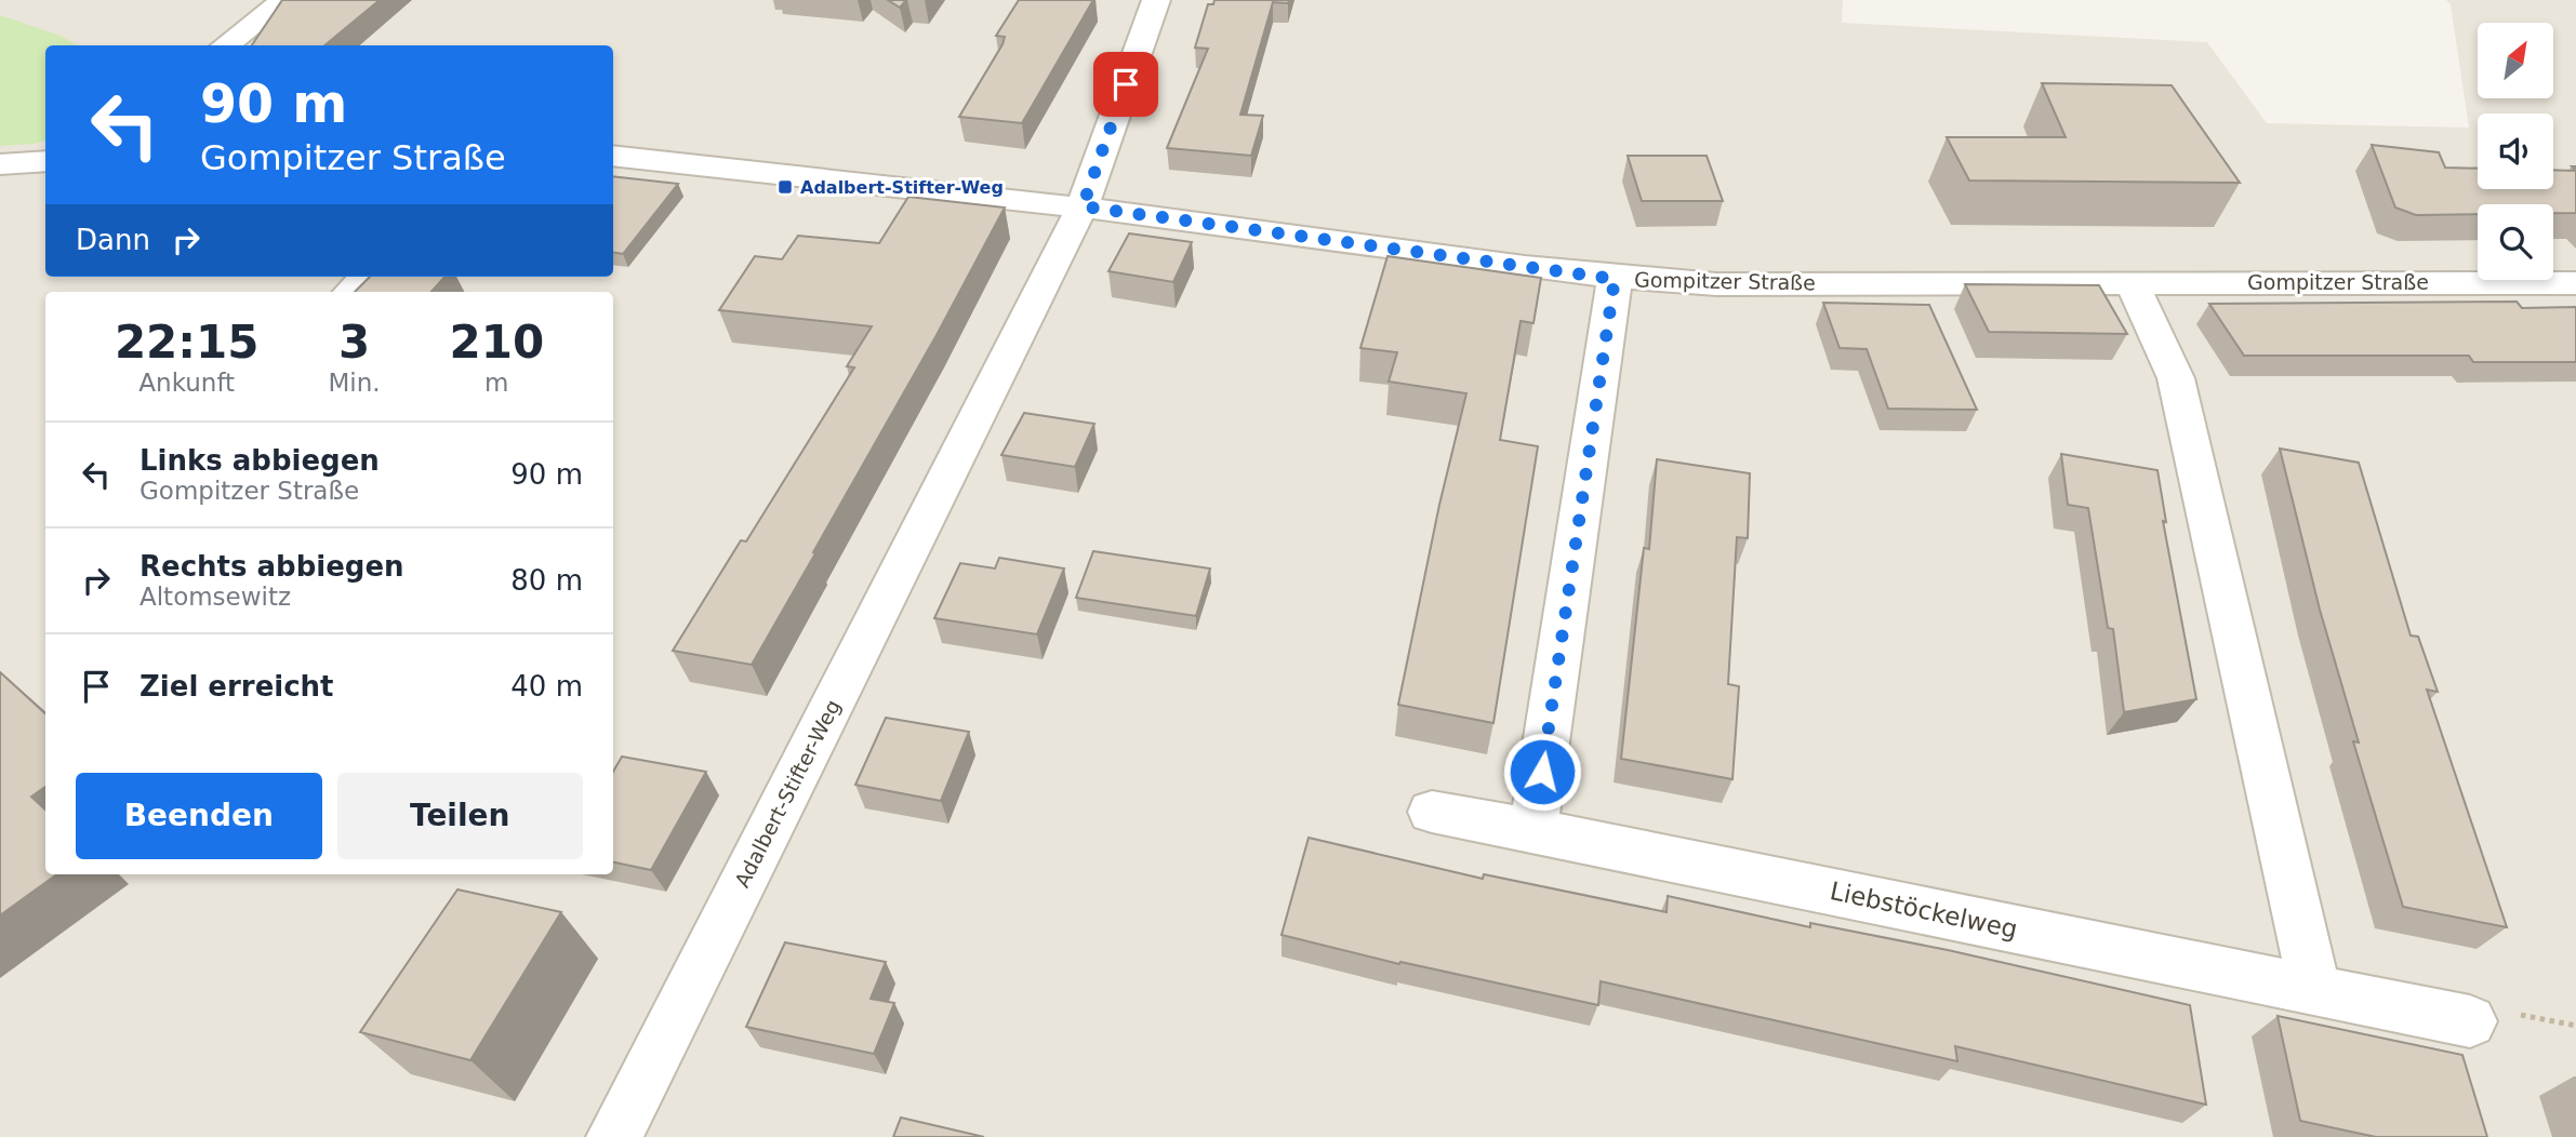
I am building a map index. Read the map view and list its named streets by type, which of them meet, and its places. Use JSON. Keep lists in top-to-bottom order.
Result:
{
  "streets": {
    "street": ["Gompitzer Straße", "Adalbert-Stifter-Weg", "Liebstöckelweg"]
  },
  "crossings": [
    ["Gompitzer Straße", "Adalbert-Stifter-Weg"]
  ],
  "places": {
    "transit": ["Adalbert-Stifter-Weg"]
  },
  "north": "top right",
  "page": {
    "turn": ["90 m", "Gompitzer Straße"],
    "then": "Dann",
    "eta": [
      "22:15",
      "Ankunft",
      "3",
      "Min.",
      "210",
      "m"
    ],
    "list": [
      {
        "name": "Links abbiegen",
        "note": "Gompitzer Straße",
        "value": "90 m"
      },
      {
        "name": "Rechts abbiegen",
        "note": "Altomsewitz",
        "value": "80 m"
      },
      {
        "name": "Ziel erreicht",
        "value": "40 m"
      }
    ],
    "buttons": ["Beenden", "Teilen"]
  }
}
